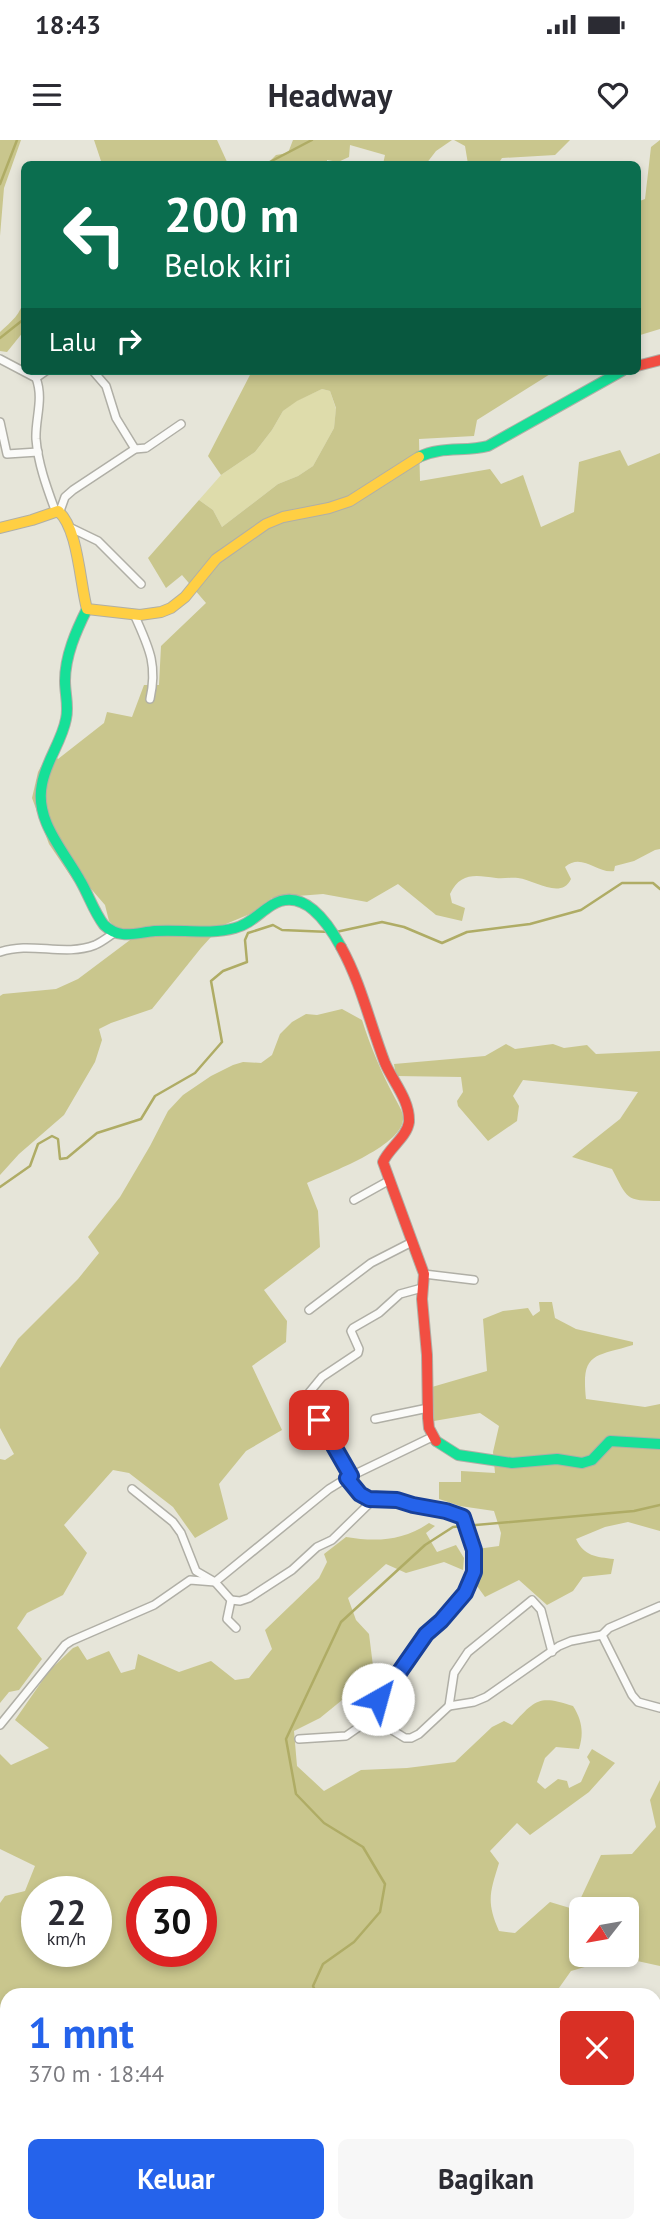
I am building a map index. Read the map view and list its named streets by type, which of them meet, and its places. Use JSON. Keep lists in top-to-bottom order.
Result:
{
  "north": "bottom left",
  "page": {
    "status": "18:43",
    "header": "Headway",
    "turn": ["200 m", "Belok kiri"],
    "then": "Lalu",
    "speed": "22 km/h",
    "limit": "30",
    "heading": ["1 mnt", "370 m · 18:44"],
    "buttons": ["Keluar", "Bagikan"]
  }
}
